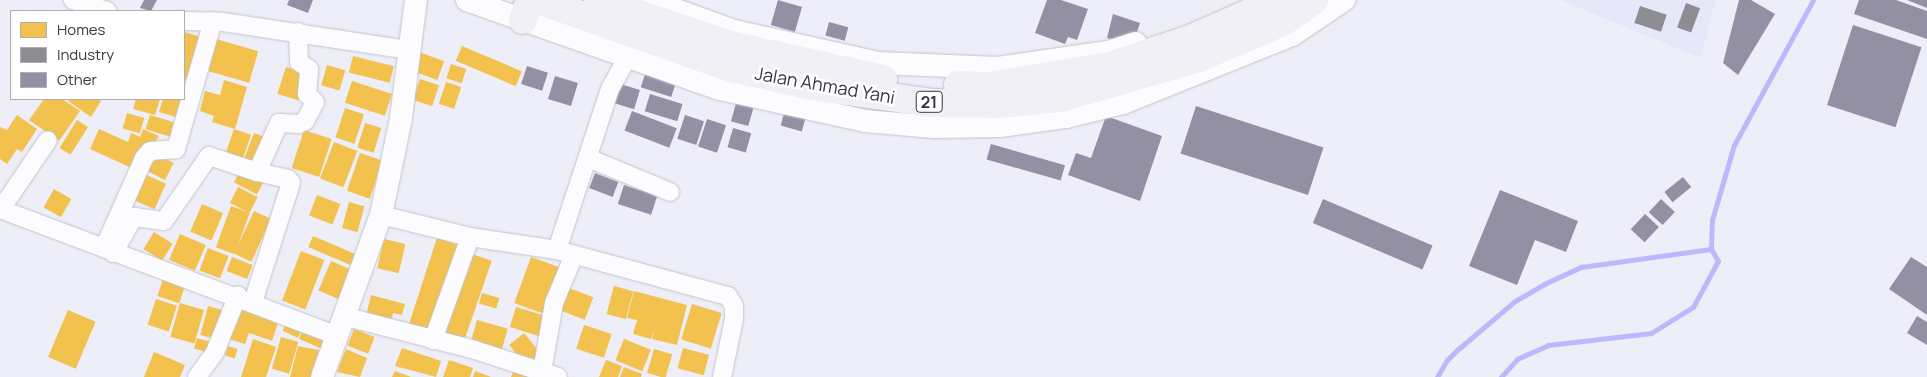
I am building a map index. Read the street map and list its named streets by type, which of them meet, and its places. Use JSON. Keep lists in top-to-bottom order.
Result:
{
  "streets": {
    "highway": ["Jalan Ahmad Yani", "21"]
  },
  "legend": ["Homes", "Industry", "Other"]
}
